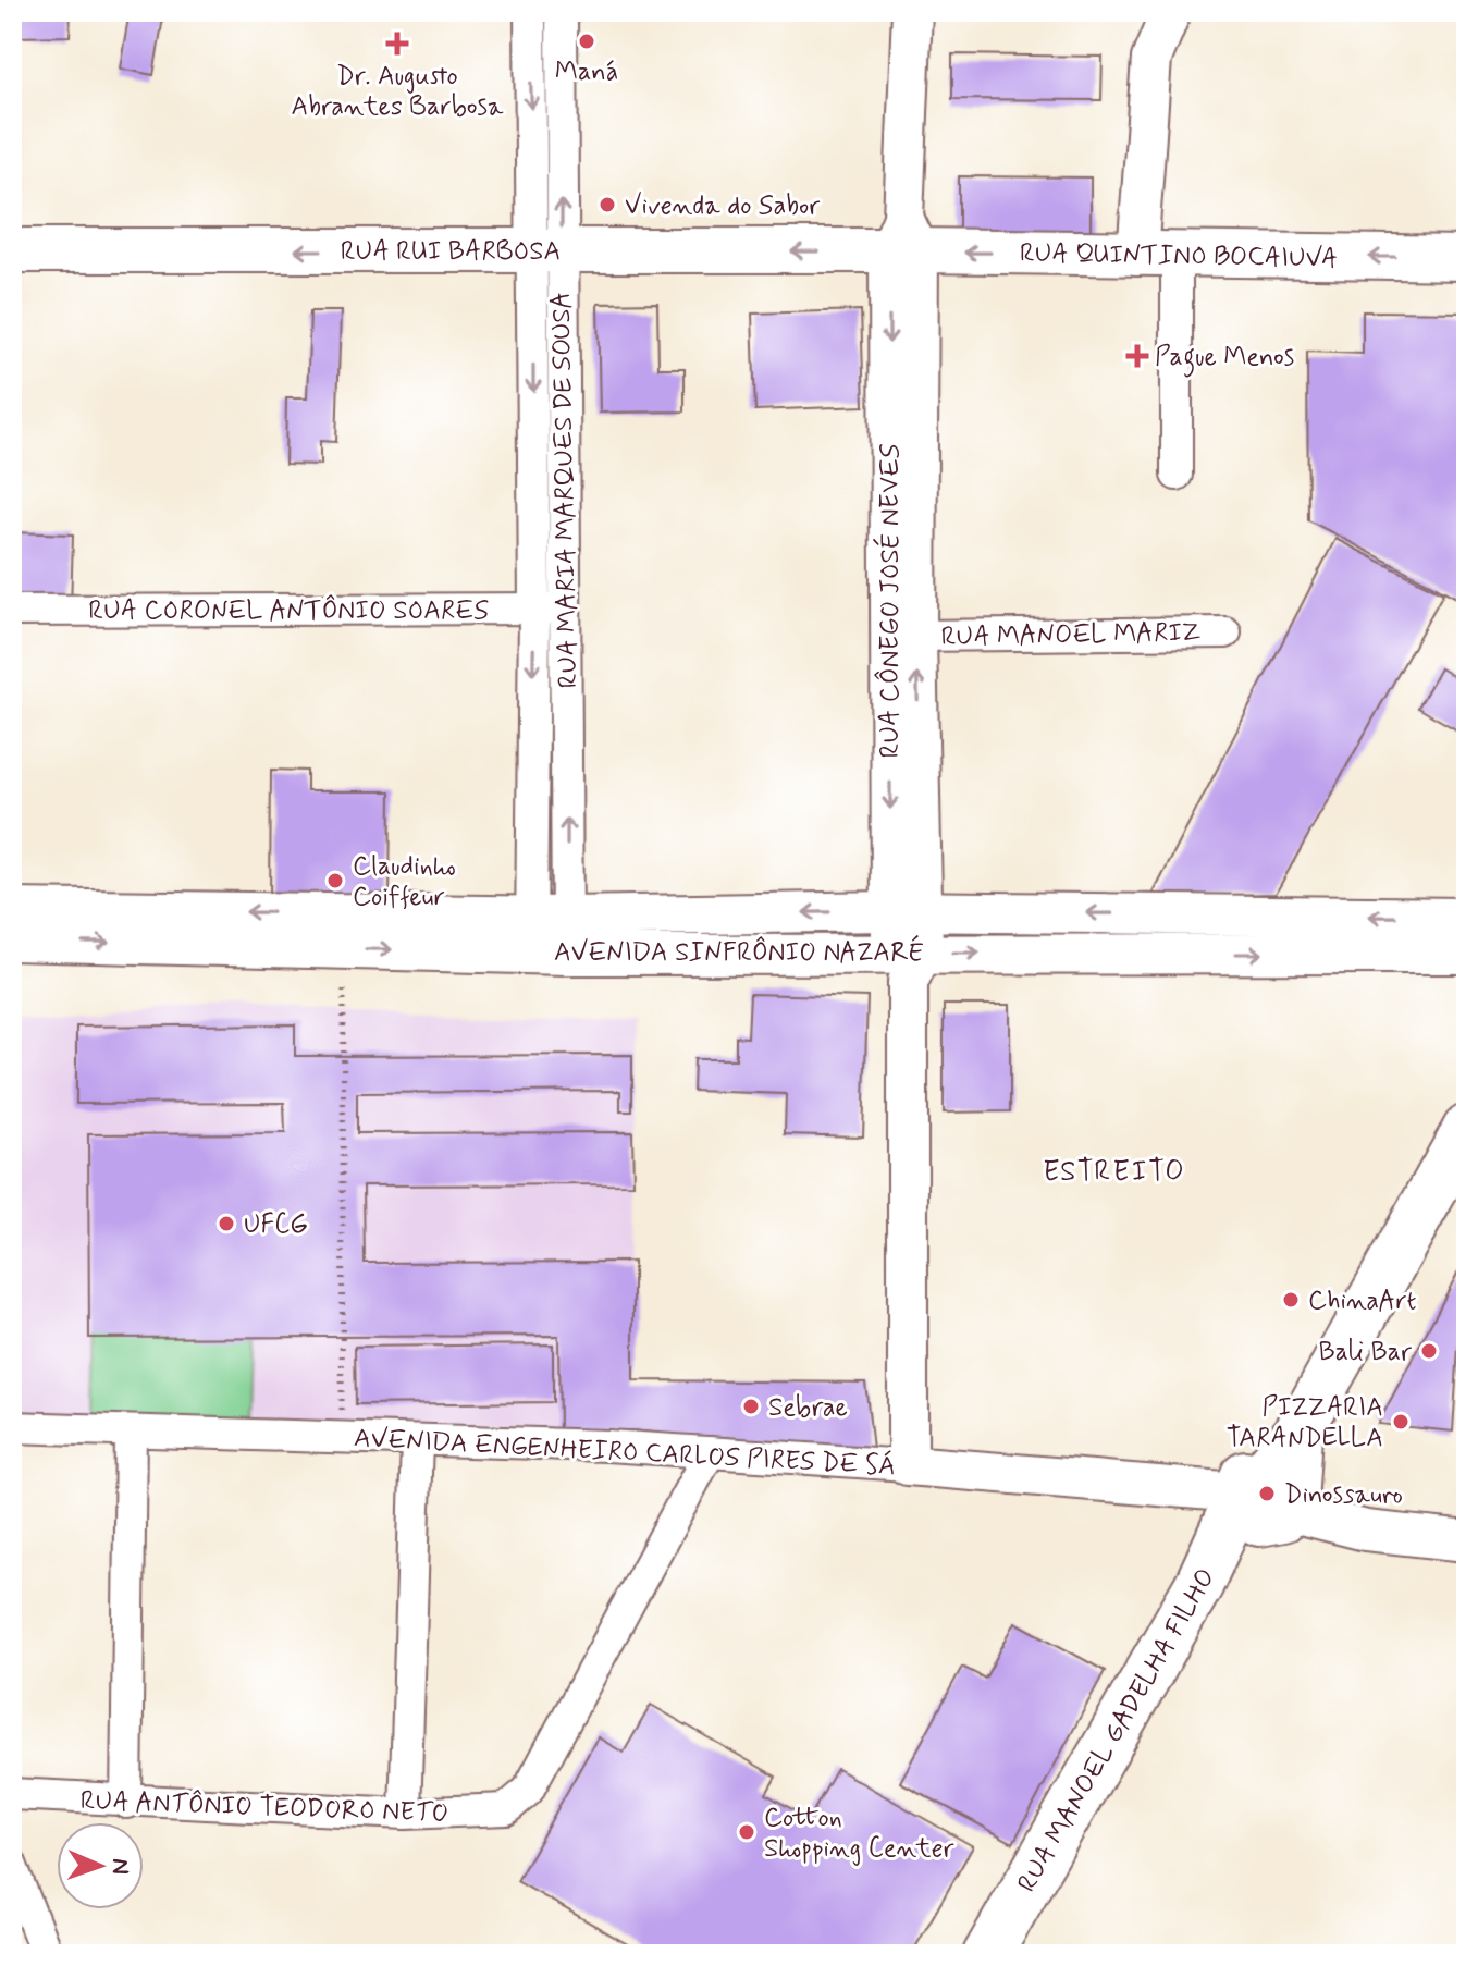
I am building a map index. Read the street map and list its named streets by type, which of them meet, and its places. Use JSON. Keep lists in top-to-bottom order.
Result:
{
  "streets": {
    "main road": ["RUA RUI BARBOSA", "RUA QUINTINO BOCAIUVA", "RUA MANOEL GADELHA FILHO"],
    "street": [
      "RUA MARIA MARQUES DE SOUSA",
      "RUA CÔNEGO JOSÉ NEVES",
      "RUA CORONEL ANTÔNIO SOARES",
      "RUA MANOEL MARIZ",
      "AVENIDA SINFRÔNIO NAZARÉ",
      "AVENIDA ENGENHEIRO CARLOS PIRES DE SÁ",
      "RUA ANTÔNIO TEODORO NETO"
    ]
  },
  "crossings": [
    ["RUA RUI BARBOSA", "RUA QUINTINO BOCAIUVA"],
    ["RUA RUI BARBOSA", "RUA MARIA MARQUES DE SOUSA"],
    ["RUA RUI BARBOSA", "RUA CÔNEGO JOSÉ NEVES"],
    ["RUA QUINTINO BOCAIUVA", "RUA CÔNEGO JOSÉ NEVES"],
    ["RUA MARIA MARQUES DE SOUSA", "RUA CORONEL ANTÔNIO SOARES"],
    ["RUA MARIA MARQUES DE SOUSA", "AVENIDA SINFRÔNIO NAZARÉ"],
    ["RUA CÔNEGO JOSÉ NEVES", "RUA MANOEL MARIZ"],
    ["RUA CÔNEGO JOSÉ NEVES", "AVENIDA SINFRÔNIO NAZARÉ"],
    ["RUA CÔNEGO JOSÉ NEVES", "AVENIDA ENGENHEIRO CARLOS PIRES DE SÁ"],
    ["AVENIDA ENGENHEIRO CARLOS PIRES DE SÁ", "RUA MANOEL GADELHA FILHO"],
    ["AVENIDA ENGENHEIRO CARLOS PIRES DE SÁ", "RUA ANTÔNIO TEODORO NETO"]
  ],
  "one_way": ["RUA RUI BARBOSA", "RUA QUINTINO BOCAIUVA"],
  "districts": ["ESTREITO"],
  "places": {
    "other": [
      "Maná",
      "Vivenda do Sabor",
      "Claudinho Coiffeur",
      "UFCG",
      "ChinaArt",
      "Bali Bar",
      "Sebrae",
      "PIZZARIA TARANDELLA",
      "Dinossauro",
      "Cotton Shopping Center"
    ],
    "health": ["Dr. Augusto Abrantes Barbosa", "Pague Menos"]
  },
  "north": "right"
}
